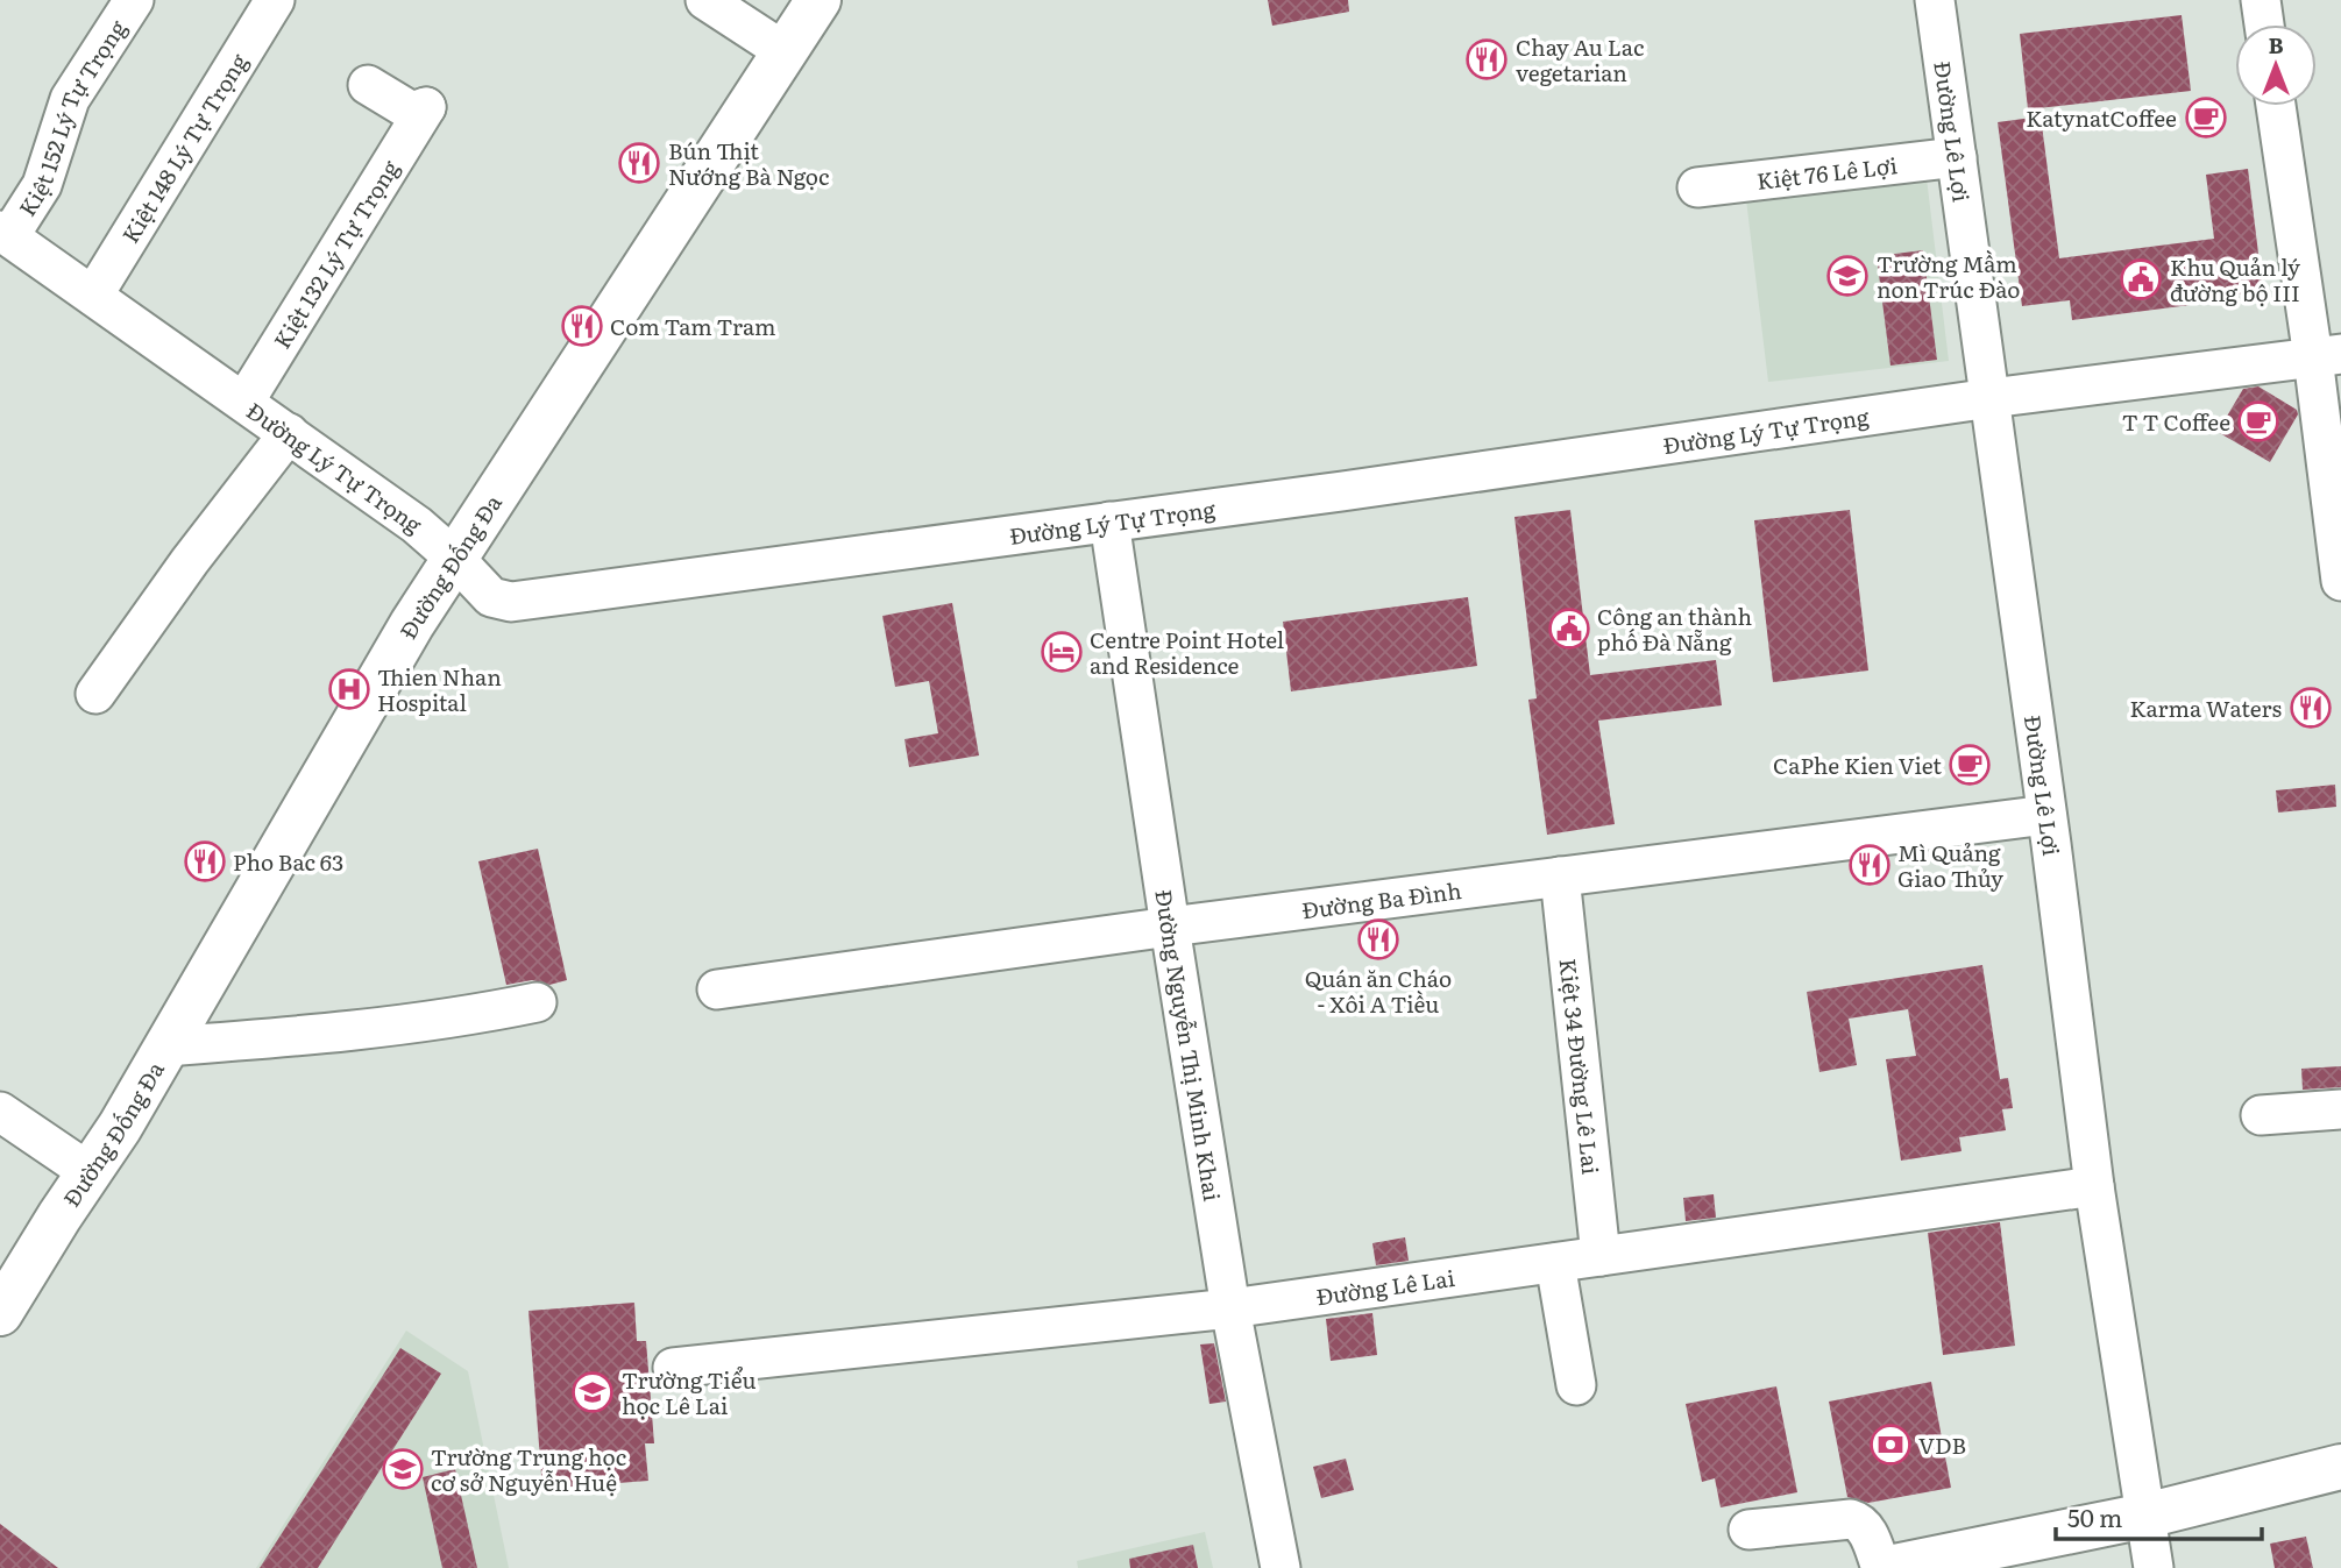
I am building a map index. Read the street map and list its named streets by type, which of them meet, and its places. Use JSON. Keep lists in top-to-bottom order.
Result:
{
  "streets": {
    "main road": ["Đường Đống Đa"],
    "street": [
      "Kiệt 152 Lý Tự Trọng",
      "Đường Lê Lợi",
      "Kiệt 148 Lý Tự Trọng",
      "Kiệt 76 Lê Lợi",
      "Kiệt 132 Lý Tự Trọng",
      "Đường Lý Tự Trọng",
      "Đường Ba Đình",
      "Đường Nguyễn Thị Minh Khai",
      "Kiệt 34 Đường Lê Lai",
      "Đường Lê Lai"
    ]
  },
  "crossings": [
    ["Kiệt 152 Lý Tự Trọng", "Đường Lý Tự Trọng"],
    ["Đường Lê Lợi", "Kiệt 76 Lê Lợi"],
    ["Đường Lê Lợi", "Đường Lý Tự Trọng"],
    ["Đường Lê Lợi", "Đường Ba Đình"],
    ["Đường Lê Lợi", "Đường Lê Lai"],
    ["Kiệt 148 Lý Tự Trọng", "Đường Lý Tự Trọng"],
    ["Kiệt 132 Lý Tự Trọng", "Đường Lý Tự Trọng"],
    ["Đường Lý Tự Trọng", "Đường Đống Đa"],
    ["Đường Lý Tự Trọng", "Đường Nguyễn Thị Minh Khai"],
    ["Đường Ba Đình", "Đường Nguyễn Thị Minh Khai"],
    ["Đường Ba Đình", "Kiệt 34 Đường Lê Lai"],
    ["Đường Nguyễn Thị Minh Khai", "Đường Lê Lai"],
    ["Kiệt 34 Đường Lê Lai", "Đường Lê Lai"]
  ],
  "places": {
    "restaurant": [
      "Chay Au Lac vegetarian",
      "Bún Thịt Nướng Bà Ngọc",
      "Com Tam Tram",
      "Karma Waters",
      "Pho Bac 63",
      "Mì Quảng Giao Thủy",
      "Quán ăn Cháo - Xôi A Tiều"
    ],
    "cafe": ["KatynatCoffee", "T T Coffee", "CaPhe Kien Viet"],
    "school or university": ["Trường Mầm non Trúc Đào", "Trường Tiểu học Lê Lai", "Trường Trung học cơ sở Nguyễn Huệ"],
    "public building": ["Khu Quản lý đường bộ III", "Công an thành phố Đà Nẵng"],
    "hotel": ["Centre Point Hotel and Residence"],
    "hospital": ["Thien Nhan Hospital"],
    "bank": ["VDB"]
  },
  "scale_bar": "50 m",
  "north": "top"
}
